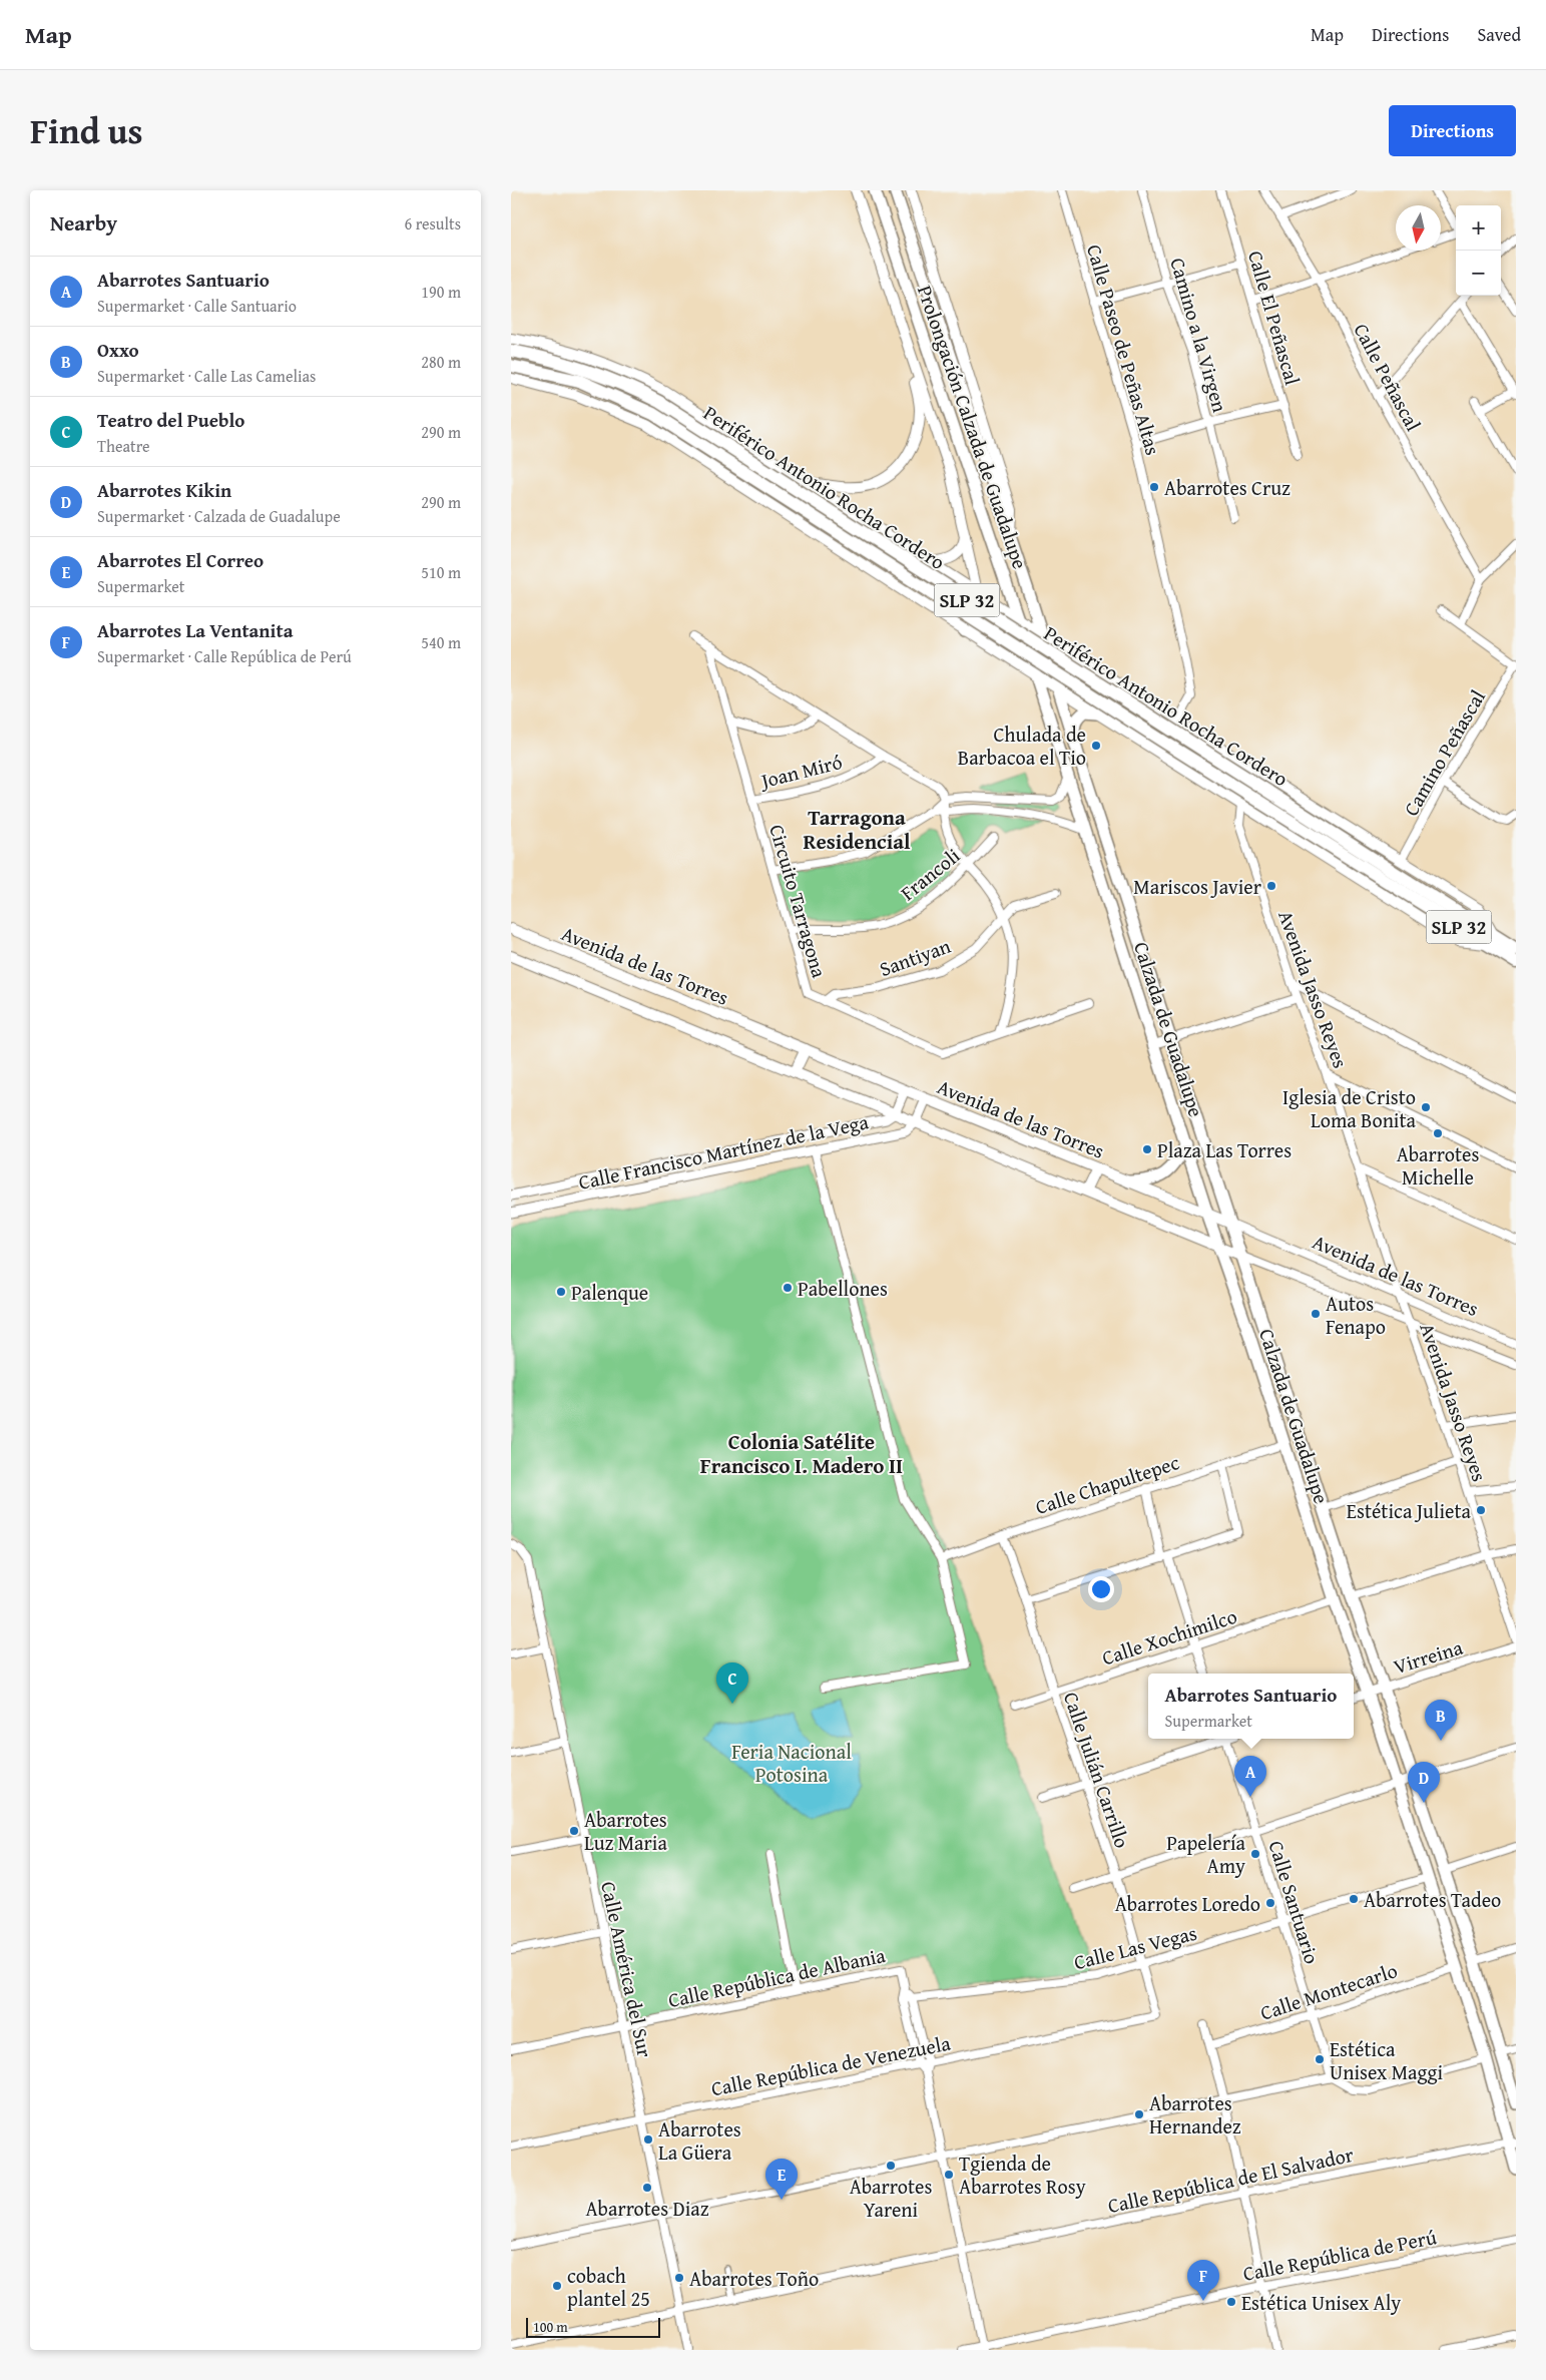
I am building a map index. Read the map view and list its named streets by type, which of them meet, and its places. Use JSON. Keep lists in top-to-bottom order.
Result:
{
  "streets": {
    "highway": ["Periférico Antonio Rocha Cordero", "SLP 32"],
    "main road": ["Prolongación Calzada de Guadalupe", "Avenida de las Torres", "Calzada de Guadalupe"],
    "street": [
      "Calle El Peñascal",
      "Camino a la Virgen",
      "Calle Paseo de Peñas Altas",
      "Calle Peñascal",
      "Camino Peñascal",
      "Joan Miró",
      "Francoli",
      "Circuito Tarragona",
      "Santiyan",
      "Avenida Jasso Reyes",
      "Calle Francisco Martínez de la Vega",
      "Calle Chapultepec",
      "Calle Xochimilco",
      "Virreina",
      "Calle Julián Carrillo",
      "Calle Santuario",
      "Calle Las Vegas",
      "Calle América del Sur",
      "Calle República de Albania",
      "Calle Montecarlo",
      "Calle República de Venezuela",
      "Calle República de El Salvador",
      "Calle República de Perú"
    ]
  },
  "crossings": [
    ["Prolongación Calzada de Guadalupe", "Calzada de Guadalupe"],
    ["Periférico Antonio Rocha Cordero", "SLP 32"],
    ["Joan Miró", "Circuito Tarragona"],
    ["Francoli", "Circuito Tarragona"],
    ["Circuito Tarragona", "Santiyan"],
    ["Avenida de las Torres", "Avenida Jasso Reyes"],
    ["Avenida de las Torres", "Calzada de Guadalupe"],
    ["Avenida de las Torres", "Calle Francisco Martínez de la Vega"],
    ["Calzada de Guadalupe", "Calle Chapultepec"],
    ["Calzada de Guadalupe", "Calle Xochimilco"],
    ["Calzada de Guadalupe", "Virreina"],
    ["Calzada de Guadalupe", "Calle Las Vegas"],
    ["Calzada de Guadalupe", "Calle Montecarlo"],
    ["Calzada de Guadalupe", "Calle República de El Salvador"],
    ["Calle Chapultepec", "Calle Julián Carrillo"],
    ["Calle Xochimilco", "Calle Julián Carrillo"],
    ["Calle Julián Carrillo", "Calle Las Vegas"],
    ["Calle Julián Carrillo", "Calle República de Venezuela"],
    ["Calle Santuario", "Calle Las Vegas"],
    ["Calle Santuario", "Calle Montecarlo"],
    ["Calle América del Sur", "Calle República de Albania"],
    ["Calle América del Sur", "Calle República de Venezuela"],
    ["Calle América del Sur", "Calle República de El Salvador"]
  ],
  "districts": ["Tarragona Residencial", "Colonia Satélite Francisco I. Madero II"],
  "parks": ["Feria Nacional Potosina"],
  "places": [
    "Abarrotes Cruz",
    "Chulada de Barbacoa el Tio",
    "Mariscos Javier",
    "Iglesia de Cristo Loma Bonita",
    "Abarrotes Michelle",
    "Plaza Las Torres",
    "Pabellones",
    "Palenque",
    "Autos Fenapo",
    "Estética Julieta",
    "Abarrotes Luz Maria",
    "Papelería Amy",
    "Abarrotes Tadeo",
    "Abarrotes Loredo",
    "Estética Unisex Maggi",
    "Abarrotes Hernandez",
    "Abarrotes La Güera",
    "Abarrotes Yareni",
    "Tgienda de Abarrotes Rosy",
    "Abarrotes Diaz",
    "Abarrotes Toño",
    "cobach plantel 25",
    "Estética Unisex Aly"
  ],
  "scale_bar": "100 m",
  "north": "bottom",
  "page": {
    "header": "Map",
    "nav": ["Map", "Directions", "Saved"],
    "title": "Find us",
    "buttons": "Directions",
    "heading": ["Nearby", "6 results"],
    "map_buttons": ["+", "−"],
    "list": [
      {
        "mark": "A",
        "name": "Abarrotes Santuario",
        "note": "Supermarket · Calle Santuario",
        "value": "190 m"
      },
      {
        "mark": "B",
        "name": "Oxxo",
        "note": "Supermarket · Calle Las Camelias",
        "value": "280 m"
      },
      {
        "mark": "C",
        "name": "Teatro del Pueblo",
        "note": "Theatre",
        "value": "290 m"
      },
      {
        "mark": "D",
        "name": "Abarrotes Kikin",
        "note": "Supermarket · Calzada de Guadalupe",
        "value": "290 m"
      },
      {
        "mark": "E",
        "name": "Abarrotes El Correo",
        "note": "Supermarket",
        "value": "510 m"
      },
      {
        "mark": "F",
        "name": "Abarrotes La Ventanita",
        "note": "Supermarket · Calle República de Perú",
        "value": "540 m"
      }
    ],
    "pins": [
      "C",
      "B",
      "A",
      "D",
      "E",
      "F"
    ],
    "popup": ["Abarrotes Santuario", "Supermarket"],
    "scale": "100 m"
  }
}
